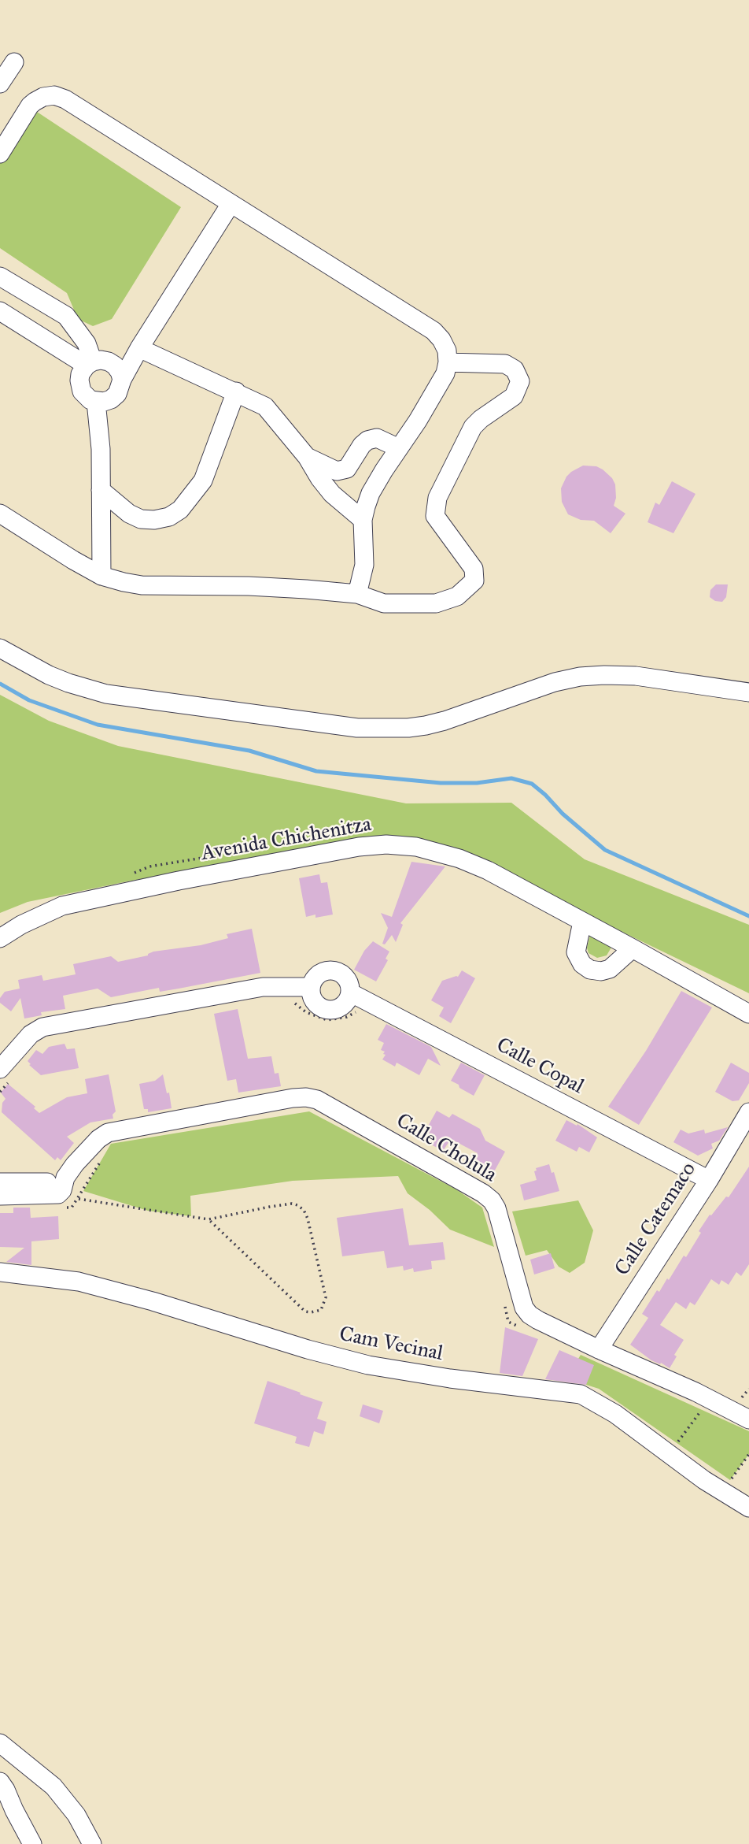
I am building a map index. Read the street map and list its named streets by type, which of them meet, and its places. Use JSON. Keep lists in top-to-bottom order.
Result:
{
  "streets": {
    "street": [
      "Avenida Chichenitza",
      "Calle Copal",
      "Calle Cholula",
      "Calle Catemaco",
      "Cam Vecinal"
    ]
  },
  "crossings": [
    ["Calle Copal", "Calle Catemaco"],
    ["Calle Cholula", "Calle Catemaco"]
  ]
}
